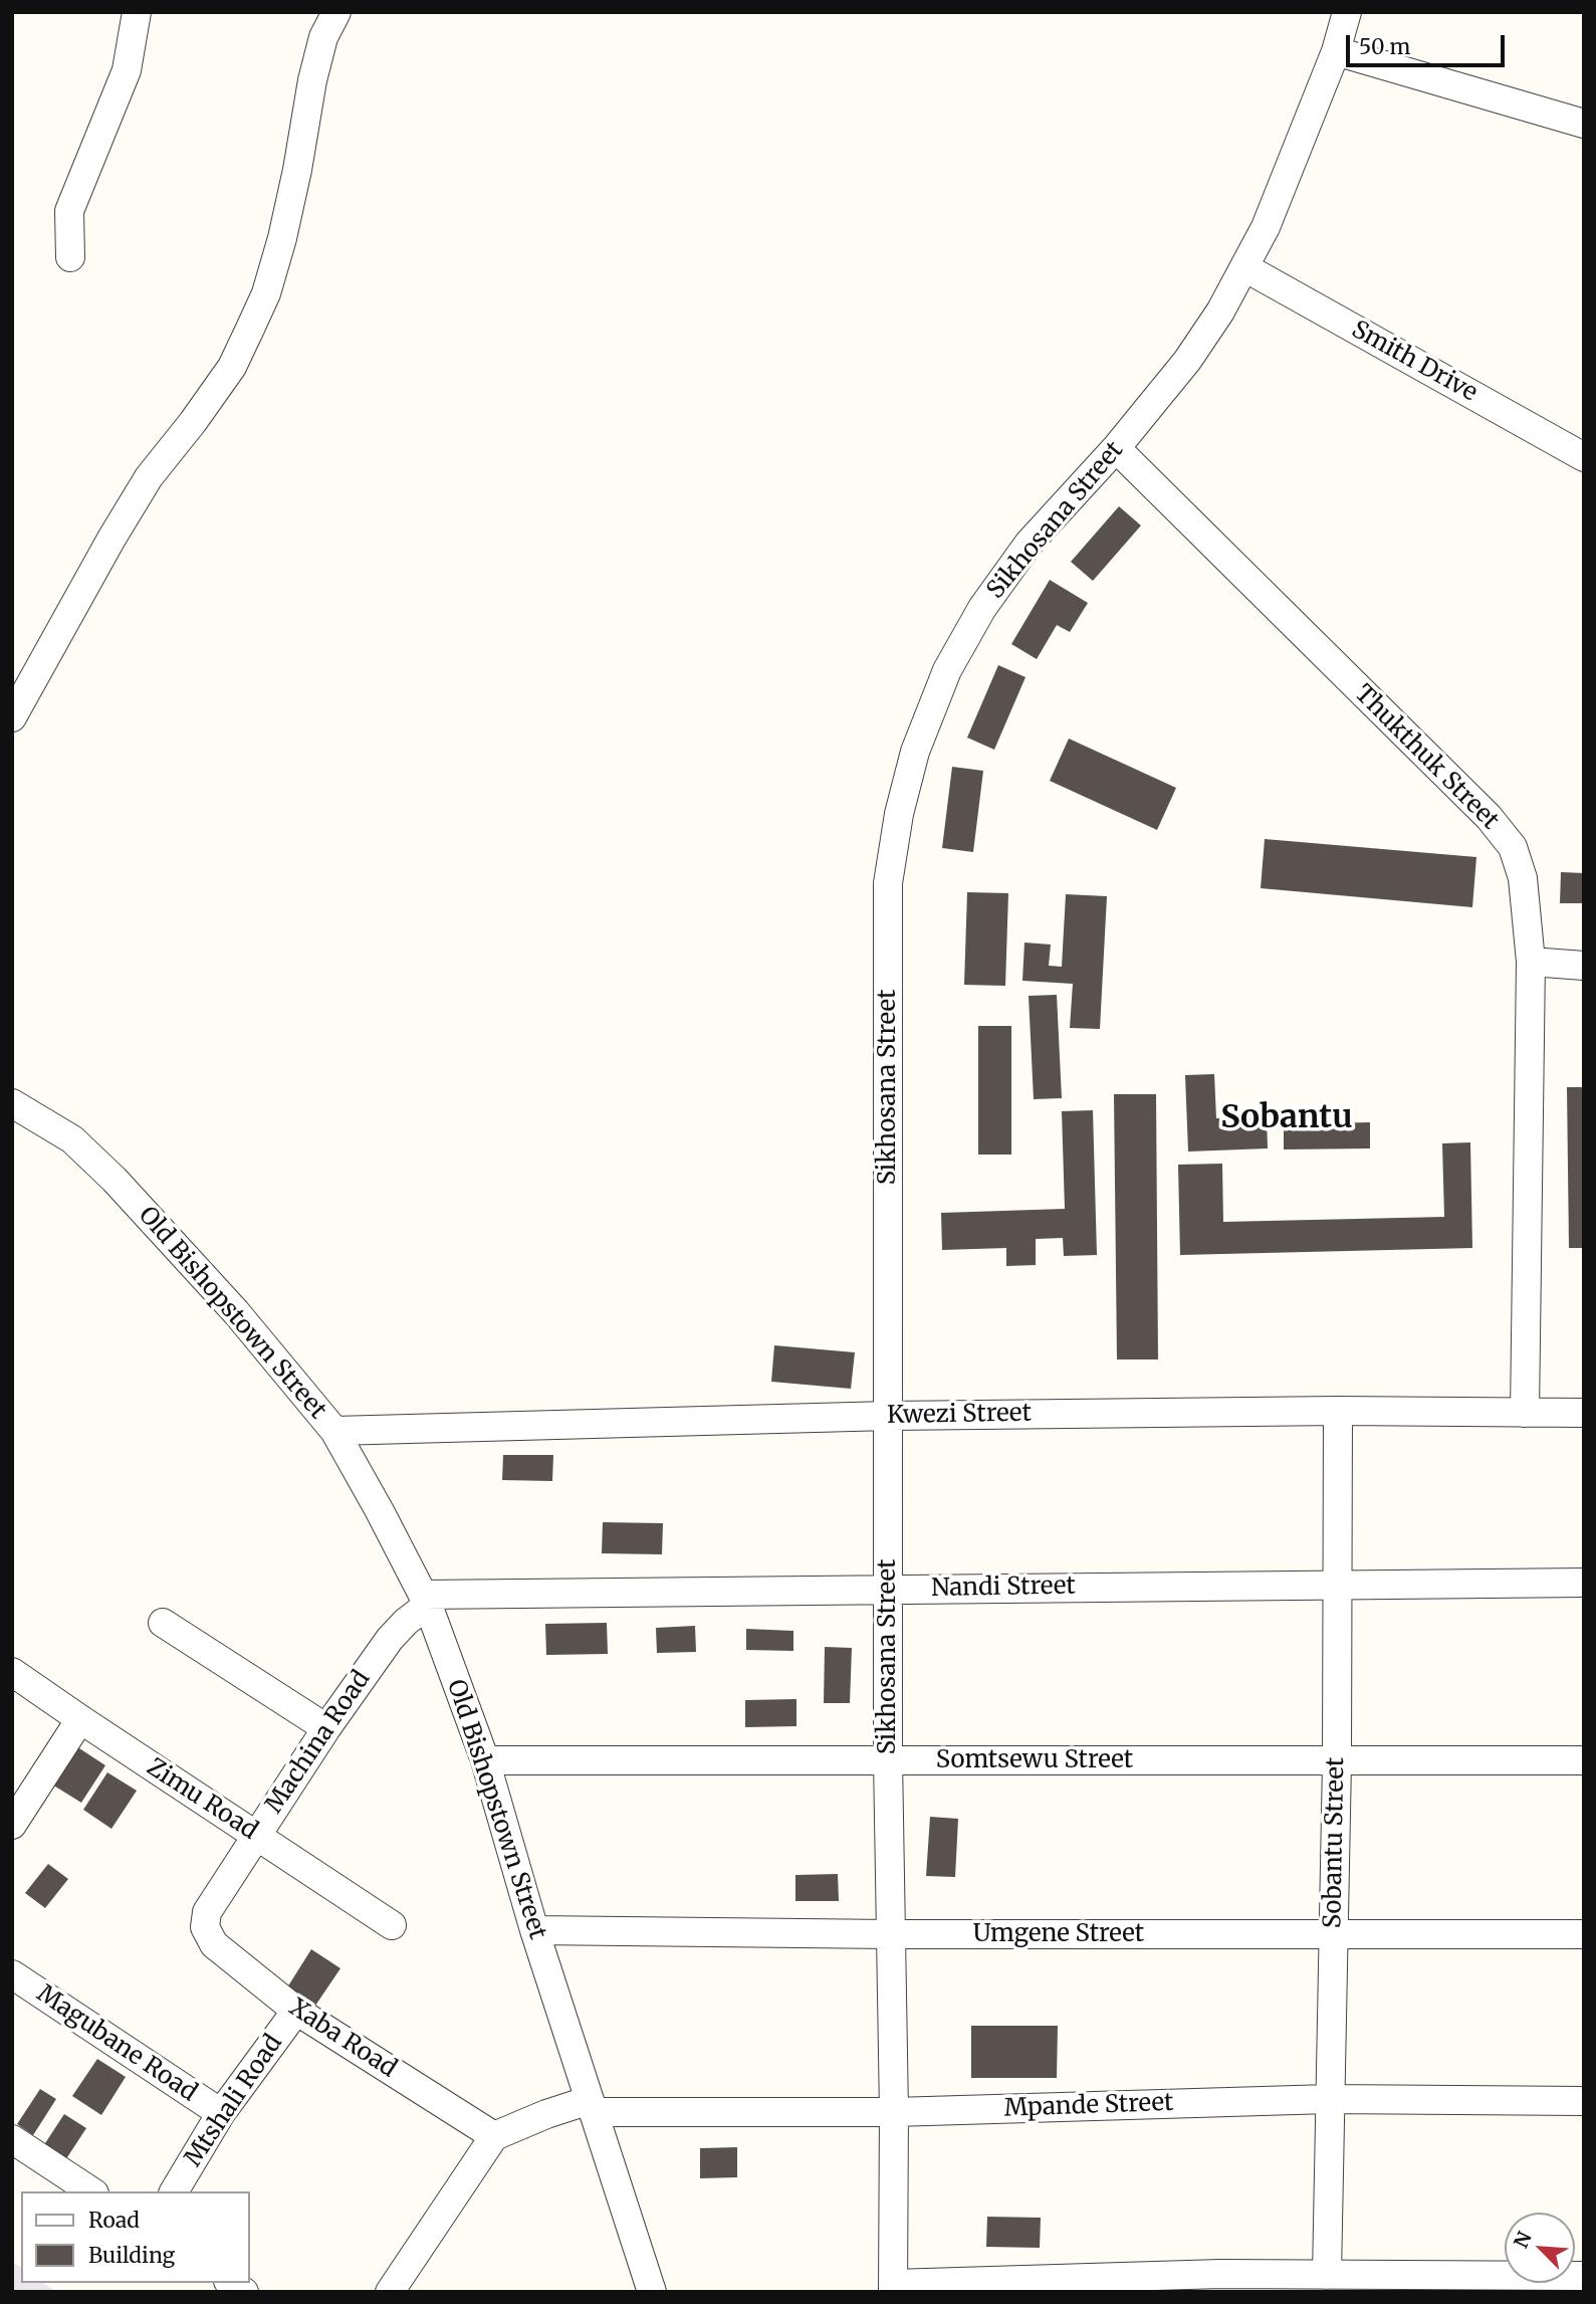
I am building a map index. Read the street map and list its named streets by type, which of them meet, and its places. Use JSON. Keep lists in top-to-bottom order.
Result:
{
  "streets": {
    "street": [
      "Smith Drive",
      "Sikhosana Street",
      "Thukthuk Street",
      "Old Bishopstown Street",
      "Kwezi Street",
      "Nandi Street",
      "Machina Road",
      "Somtsewu Street",
      "Zimu Road",
      "Sobantu Street",
      "Umgene Street",
      "Xaba Road",
      "Magubane Road",
      "Mtshali Road",
      "Mpande Street"
    ]
  },
  "crossings": [
    ["Smith Drive", "Sikhosana Street"],
    ["Sikhosana Street", "Thukthuk Street"],
    ["Sikhosana Street", "Kwezi Street"],
    ["Sikhosana Street", "Nandi Street"],
    ["Sikhosana Street", "Somtsewu Street"],
    ["Sikhosana Street", "Umgene Street"],
    ["Sikhosana Street", "Mpande Street"],
    ["Thukthuk Street", "Kwezi Street"],
    ["Old Bishopstown Street", "Kwezi Street"],
    ["Old Bishopstown Street", "Nandi Street"],
    ["Old Bishopstown Street", "Machina Road"],
    ["Old Bishopstown Street", "Somtsewu Street"],
    ["Old Bishopstown Street", "Umgene Street"],
    ["Old Bishopstown Street", "Mpande Street"],
    ["Kwezi Street", "Sobantu Street"],
    ["Nandi Street", "Machina Road"],
    ["Nandi Street", "Sobantu Street"],
    ["Machina Road", "Zimu Road"],
    ["Machina Road", "Xaba Road"],
    ["Somtsewu Street", "Sobantu Street"],
    ["Sobantu Street", "Umgene Street"],
    ["Sobantu Street", "Mpande Street"],
    ["Xaba Road", "Mtshali Road"],
    ["Xaba Road", "Mpande Street"],
    ["Magubane Road", "Mtshali Road"]
  ],
  "districts": ["Sobantu"],
  "legend": ["Road", "Building"],
  "scale_bar": "50 m",
  "north": "top left"
}
